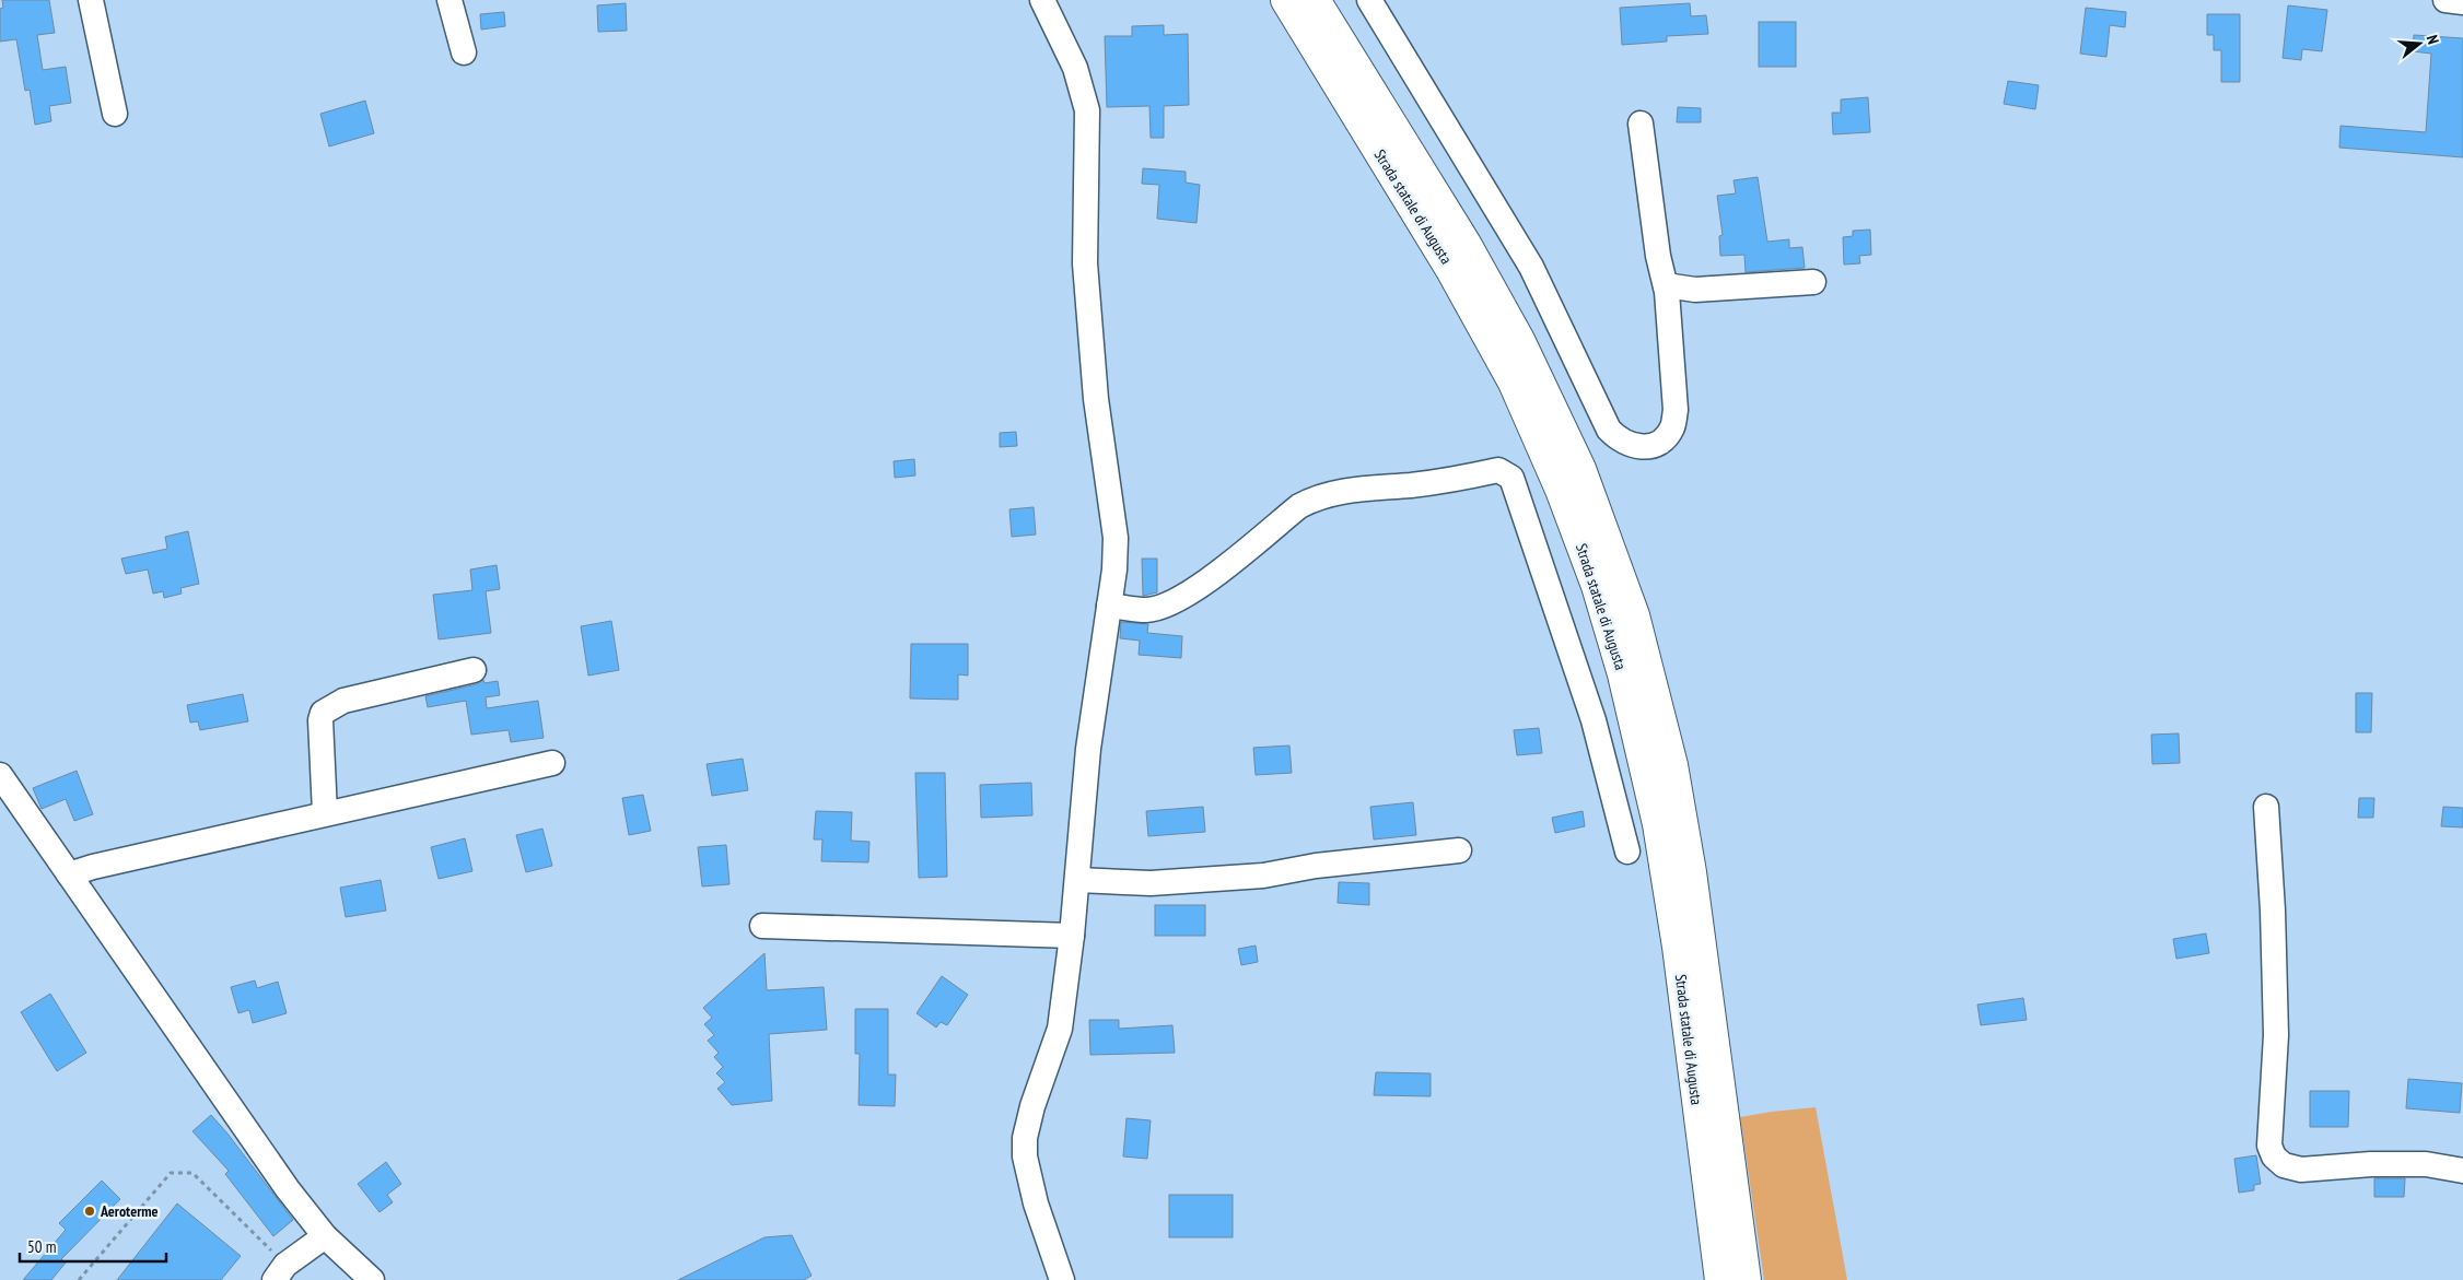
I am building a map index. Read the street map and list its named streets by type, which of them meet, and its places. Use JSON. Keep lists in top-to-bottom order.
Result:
{
  "streets": {
    "main road": ["Strada statale di Augusta"]
  },
  "places": ["Aeroterme"],
  "scale_bar": "50 m",
  "north": "right"
}
